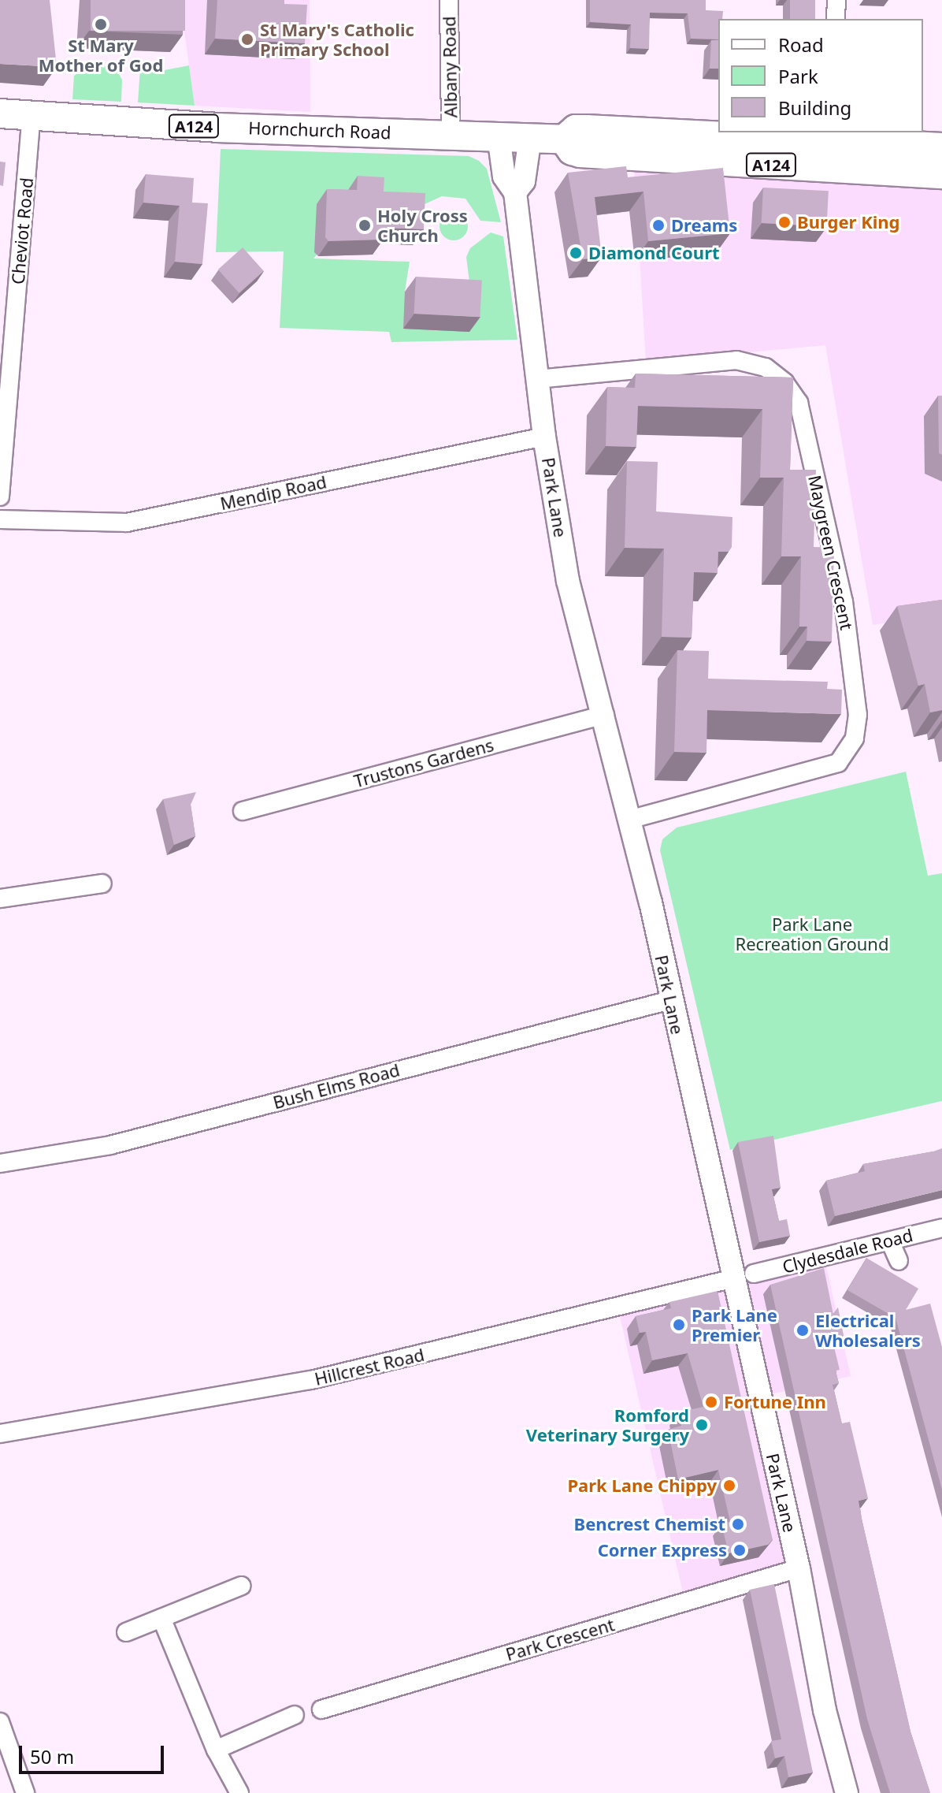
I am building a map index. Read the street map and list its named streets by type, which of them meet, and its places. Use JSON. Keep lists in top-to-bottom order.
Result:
{
  "streets": {
    "main road": ["A124", "Hornchurch Road"],
    "street": [
      "Albany Road",
      "Cheviot Road",
      "Mendip Road",
      "Park Lane",
      "Maygreen Crescent",
      "Trustons Gardens",
      "Bush Elms Road",
      "Clydesdale Road",
      "Hillcrest Road",
      "Park Crescent"
    ]
  },
  "crossings": [
    ["Albany Road", "Hornchurch Road"],
    ["Hornchurch Road", "Cheviot Road"],
    ["Hornchurch Road", "Park Lane"],
    ["Mendip Road", "Park Lane"],
    ["Park Lane", "Maygreen Crescent"],
    ["Park Lane", "Trustons Gardens"],
    ["Park Lane", "Bush Elms Road"],
    ["Park Lane", "Clydesdale Road"],
    ["Park Lane", "Hillcrest Road"],
    ["Park Lane", "Park Crescent"],
    ["Clydesdale Road", "Hillcrest Road"]
  ],
  "parks": ["Park Lane Recreation Ground"],
  "places": [
    "St Mary Mother of God",
    "St Mary's Catholic Primary School",
    "Burger King",
    "Holy Cross Church",
    "Dreams",
    "Diamond Court",
    "Park Lane Premier",
    "Electrical Wholesalers",
    "Fortune Inn",
    "Romford Veterinary Surgery",
    "Park Lane Chippy",
    "Bencrest Chemist",
    "Corner Express"
  ],
  "legend": ["Road", "Park", "Building"],
  "scale_bar": "50 m"
}
